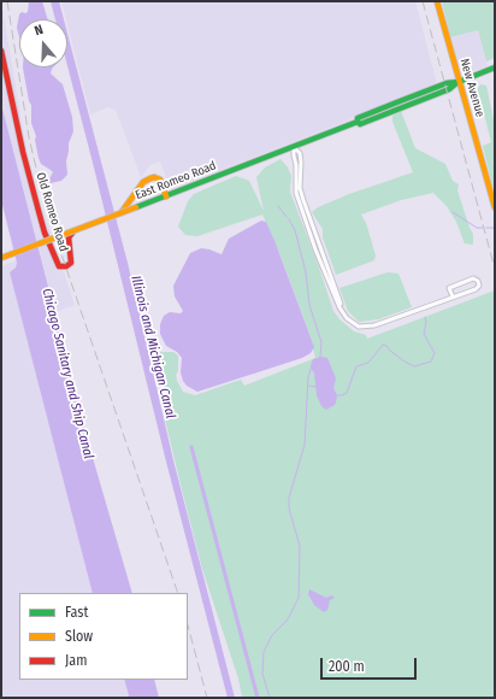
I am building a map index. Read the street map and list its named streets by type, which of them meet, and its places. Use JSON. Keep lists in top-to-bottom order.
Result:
{
  "streets": {
    "main road": ["New Avenue", "East Romeo Road", "Old Romeo Road"]
  },
  "crossings": [
    ["New Avenue", "East Romeo Road"],
    ["East Romeo Road", "Old Romeo Road"]
  ],
  "water": ["Illinois and Michigan Canal", "Chicago Sanitary and Ship Canal"],
  "legend": ["Fast", "Slow", "Jam"],
  "scale_bar": "200 m",
  "north": "top"
}
